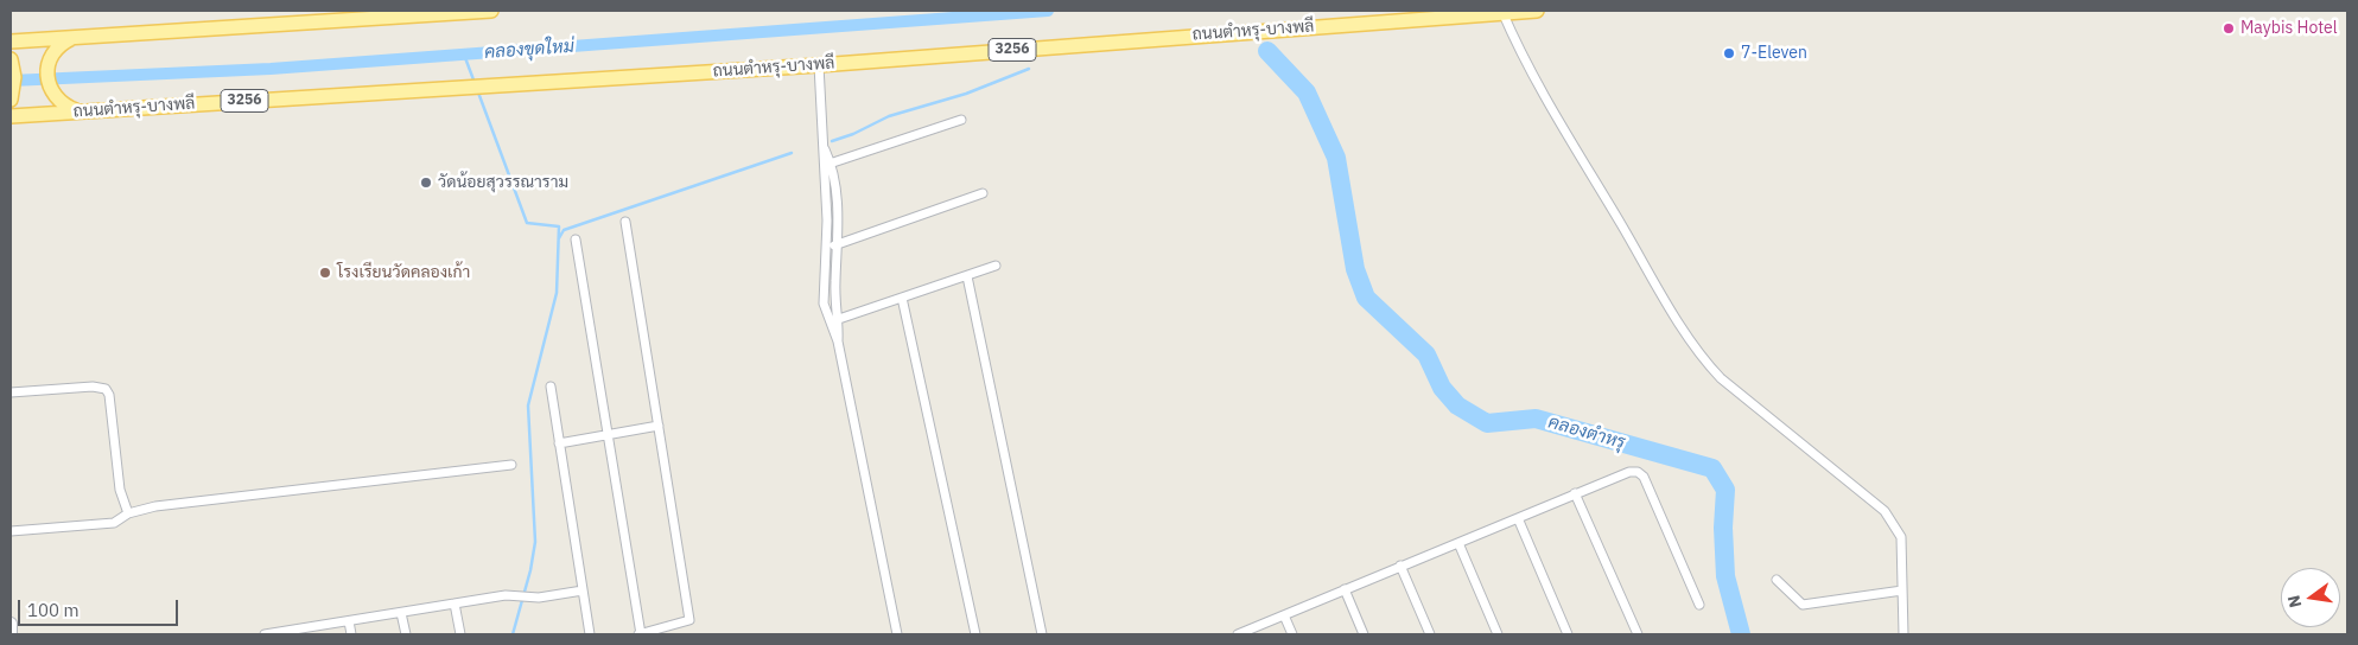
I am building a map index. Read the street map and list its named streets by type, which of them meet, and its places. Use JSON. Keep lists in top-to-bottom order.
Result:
{
  "streets": {
    "main road": ["ถนนตำหรุ-บางพลี", "3256"]
  },
  "water": ["คลองขุดใหม่", "คลองตำหรุ"],
  "places": [
    "Maybis Hotel",
    "7-Eleven",
    "วัดน้อยสุวรรณาราม",
    "โรงเรียนวัดคลองเก้า"
  ],
  "scale_bar": "100 m",
  "north": "left"
}
